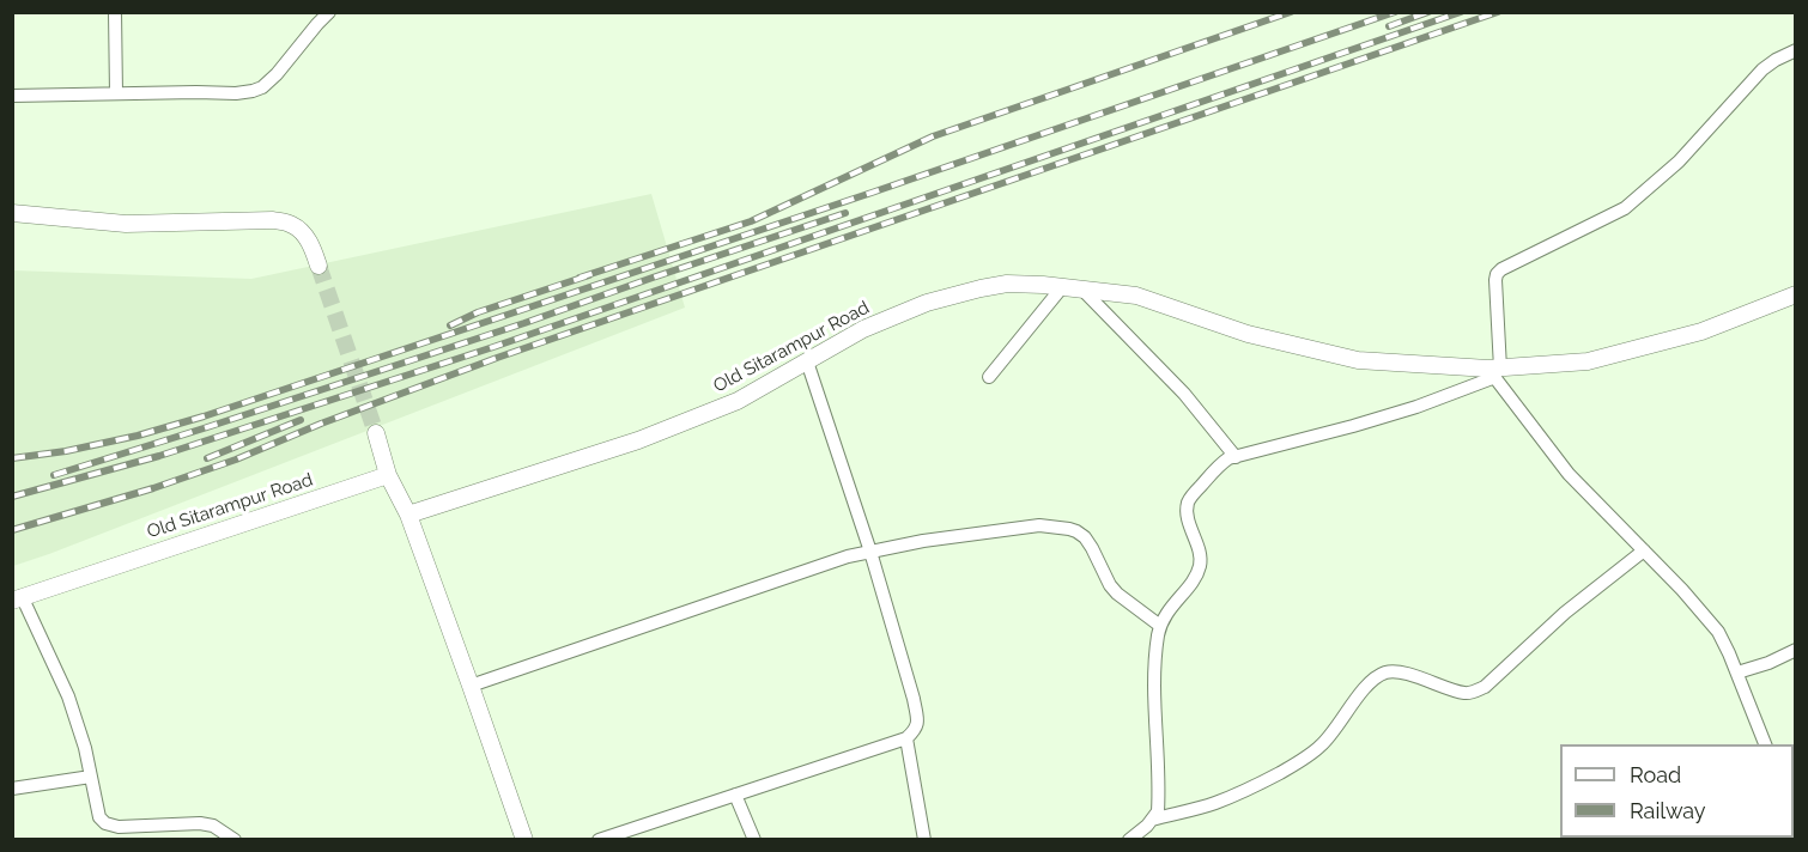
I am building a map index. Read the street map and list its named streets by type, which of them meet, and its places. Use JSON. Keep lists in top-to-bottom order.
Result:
{
  "streets": {
    "street": ["Old Sitarampur Road"]
  },
  "legend": ["Road", "Railway"]
}
